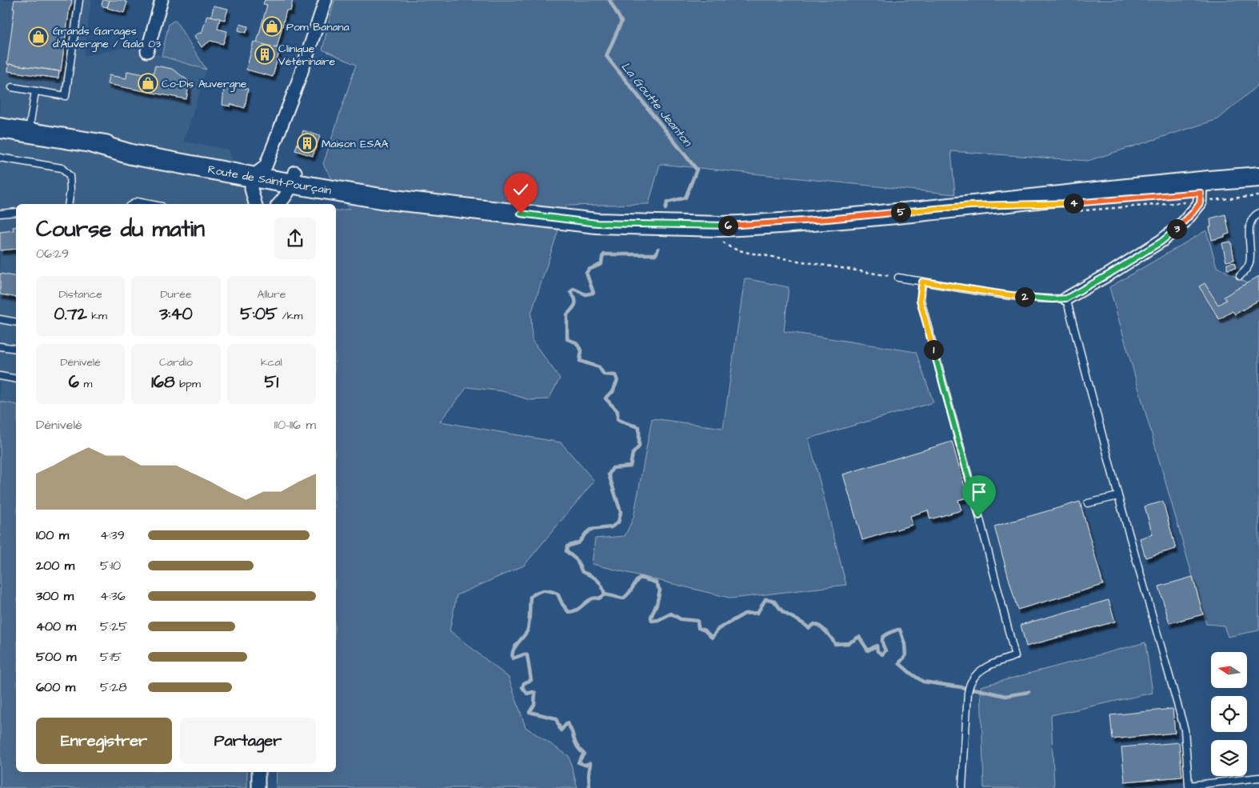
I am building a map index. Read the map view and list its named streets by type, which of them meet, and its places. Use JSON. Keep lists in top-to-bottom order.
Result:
{
  "streets": {
    "main road": ["Route de Saint-Pourçain"]
  },
  "water": ["La Goutte Jeanton"],
  "places": {
    "shop": ["Pom Banana", "Grands Garages d'Auvergne / Gala 03", "Co-Dis Auvergne"],
    "building": ["Clinique Vétérinaire", "Maison ESAA"]
  },
  "north": "left",
  "page": {
    "pins": [
      "4",
      "5",
      "6",
      "3",
      "2",
      "1"
    ],
    "heading": ["Course du matin", "06:29"],
    "stats": [
      ["Distance", "0.72 km"],
      ["Durée", "3:40"],
      ["Allure", "5:05 /km"],
      ["Dénivelé", "6 m"],
      ["Cardio", "168 bpm"],
      ["kcal", "51"]
    ],
    "chart": ["Dénivelé", "110–116 m"],
    "list": [
      {
        "name": "100 m",
        "note": "4:39"
      },
      {
        "name": "200 m",
        "note": "5:10"
      },
      {
        "name": "300 m",
        "note": "4:36"
      },
      {
        "name": "400 m",
        "note": "5:25"
      },
      {
        "name": "500 m",
        "note": "5:15"
      },
      {
        "name": "600 m",
        "note": "5:28"
      }
    ],
    "buttons": ["Enregistrer", "Partager"]
  }
}
